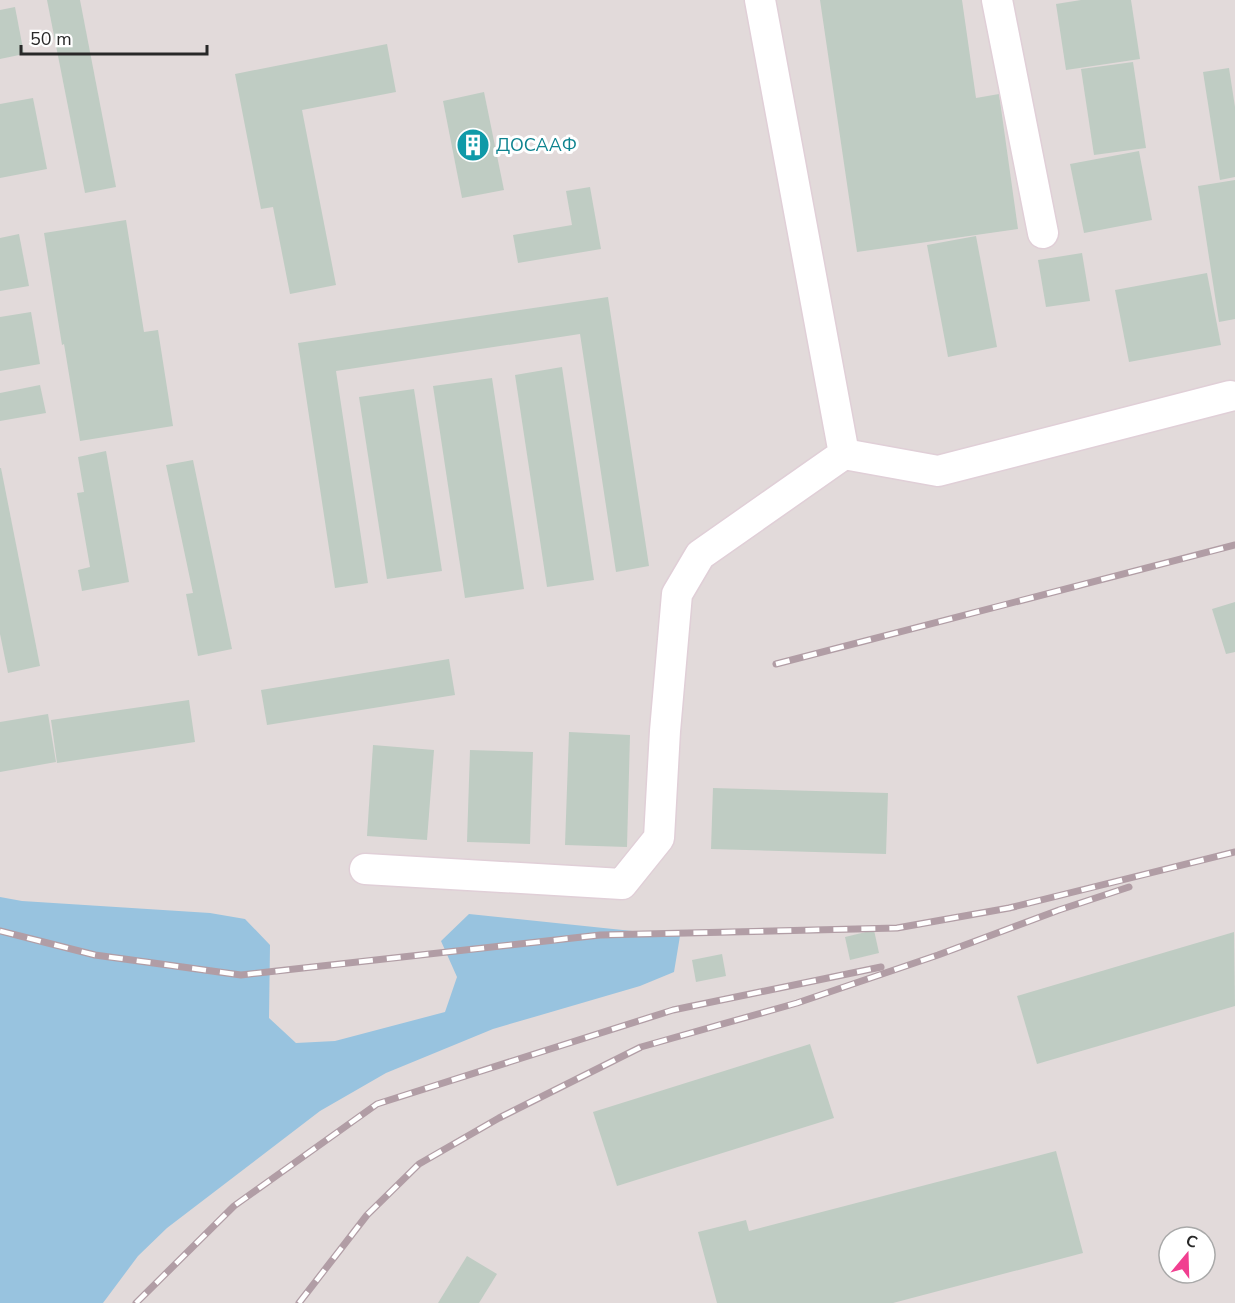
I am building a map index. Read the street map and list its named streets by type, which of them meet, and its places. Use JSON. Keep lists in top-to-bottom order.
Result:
{
  "places": {
    "building": ["ДОСААФ"]
  },
  "scale_bar": "50 m",
  "north": "top"
}
